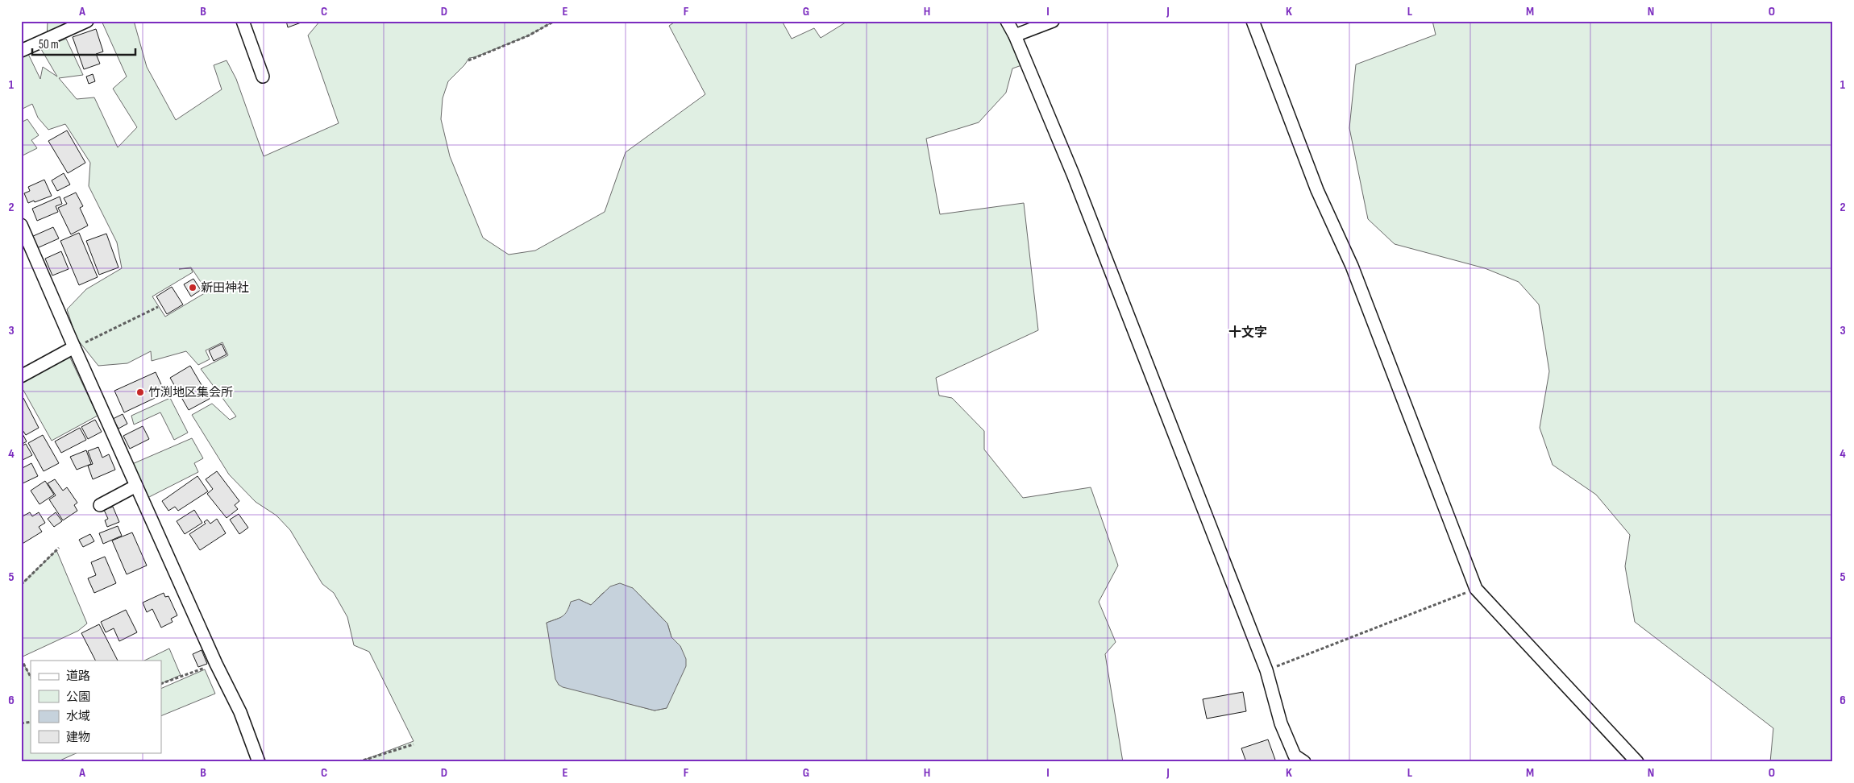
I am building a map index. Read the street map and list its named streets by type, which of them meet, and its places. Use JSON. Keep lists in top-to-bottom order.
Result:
{
  "districts": ["十文字"],
  "places": ["新田神社", "竹渕地区集会所"],
  "legend": [
    "道路",
    "公園",
    "水域",
    "建物"
  ],
  "scale_bar": "50 m",
  "grid": {
    "columns": [
      "A",
      "B",
      "C",
      "D",
      "E",
      "F",
      "G",
      "H",
      "I",
      "J",
      "K",
      "L",
      "M",
      "N",
      "O"
    ],
    "rows": [
      "1",
      "2",
      "3",
      "4",
      "5",
      "6"
    ]
  }
}
